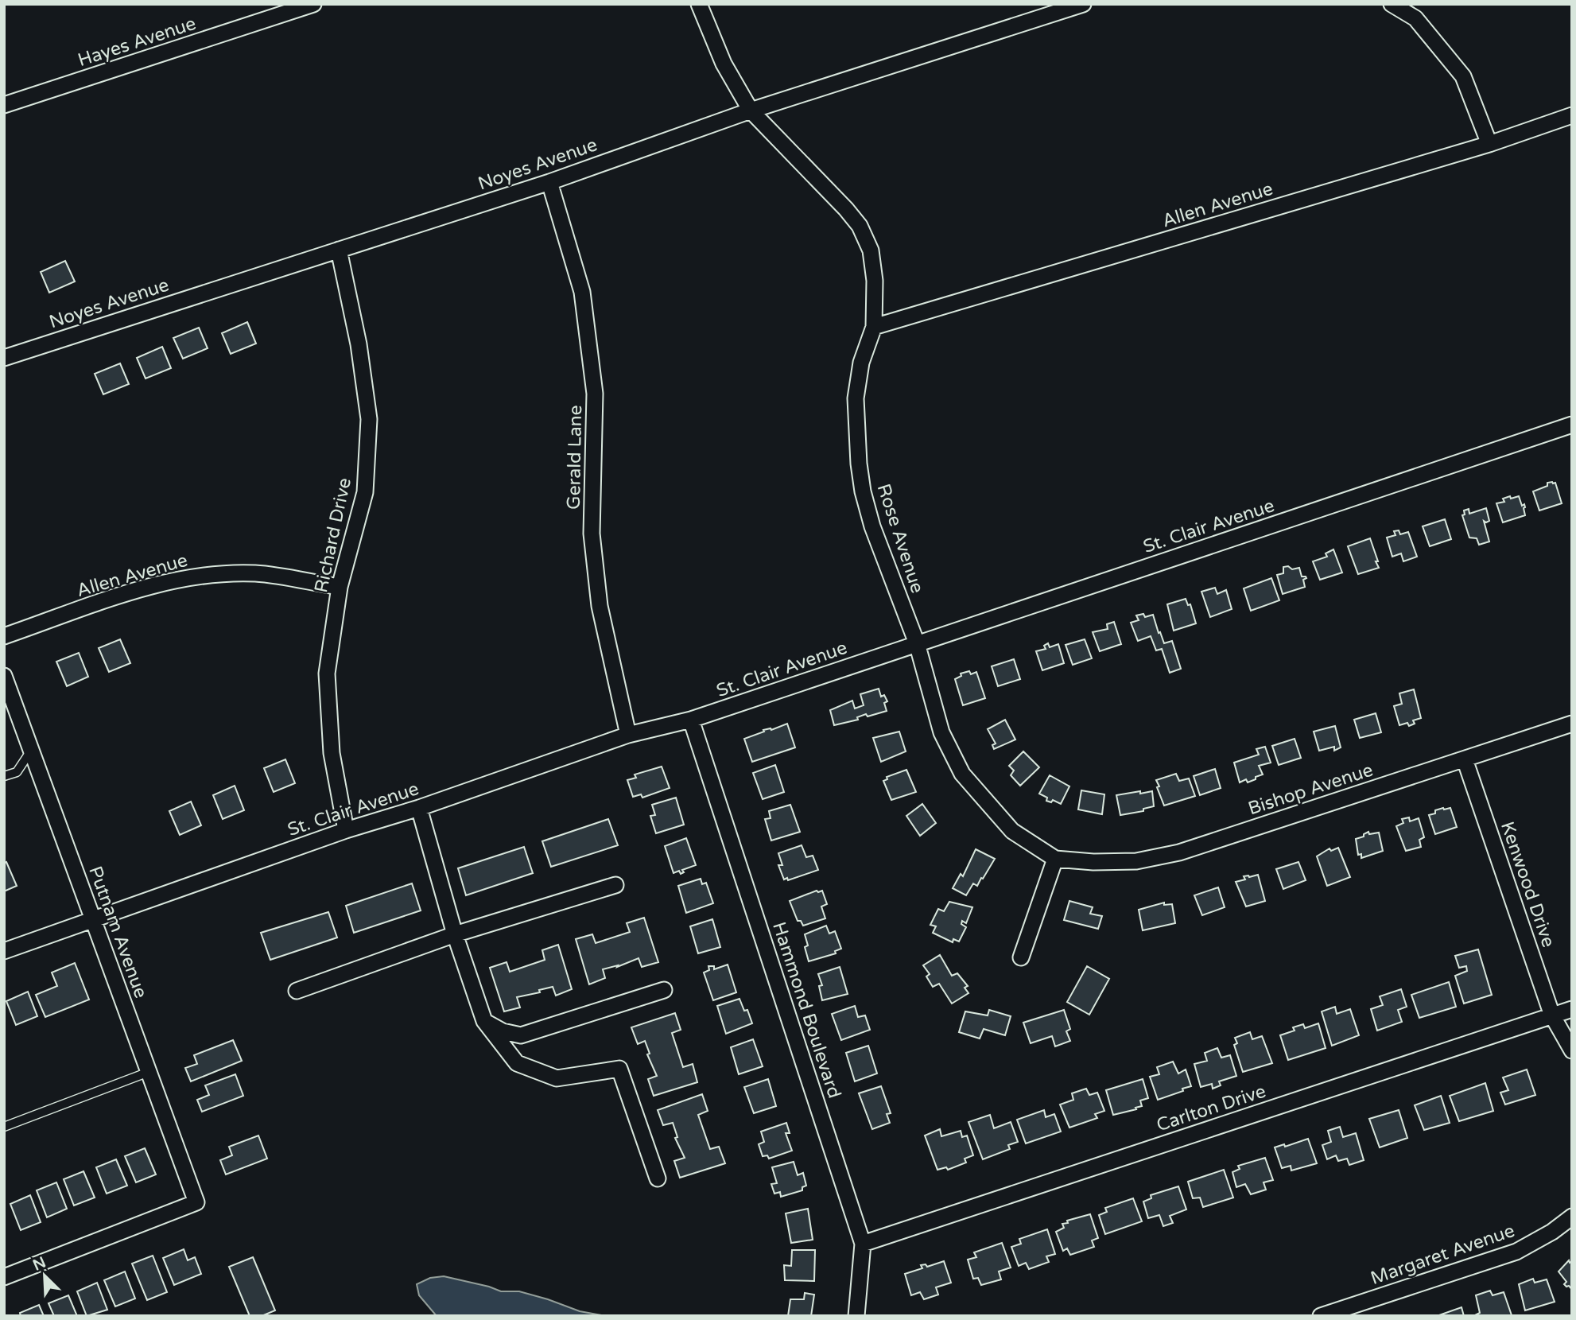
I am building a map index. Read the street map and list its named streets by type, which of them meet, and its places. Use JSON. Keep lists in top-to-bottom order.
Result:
{
  "streets": {
    "street": [
      "Hayes Avenue",
      "Noyes Avenue",
      "Allen Avenue",
      "Gerald Lane",
      "St. Clair Avenue",
      "Richard Drive",
      "Rose Avenue",
      "Bishop Avenue",
      "Kenwood Drive",
      "Putnam Avenue",
      "Hammond Boulevard",
      "Carlton Drive",
      "Margaret Avenue"
    ]
  },
  "crossings": [
    ["Noyes Avenue", "Gerald Lane"],
    ["Noyes Avenue", "Richard Drive"],
    ["Noyes Avenue", "Rose Avenue"],
    ["Allen Avenue", "Richard Drive"],
    ["Allen Avenue", "Rose Avenue"],
    ["Gerald Lane", "St. Clair Avenue"],
    ["St. Clair Avenue", "Richard Drive"],
    ["St. Clair Avenue", "Rose Avenue"],
    ["St. Clair Avenue", "Putnam Avenue"],
    ["St. Clair Avenue", "Hammond Boulevard"],
    ["Rose Avenue", "Bishop Avenue"],
    ["Bishop Avenue", "Kenwood Drive"],
    ["Kenwood Drive", "Carlton Drive"],
    ["Hammond Boulevard", "Carlton Drive"]
  ],
  "north": "top left"
}
